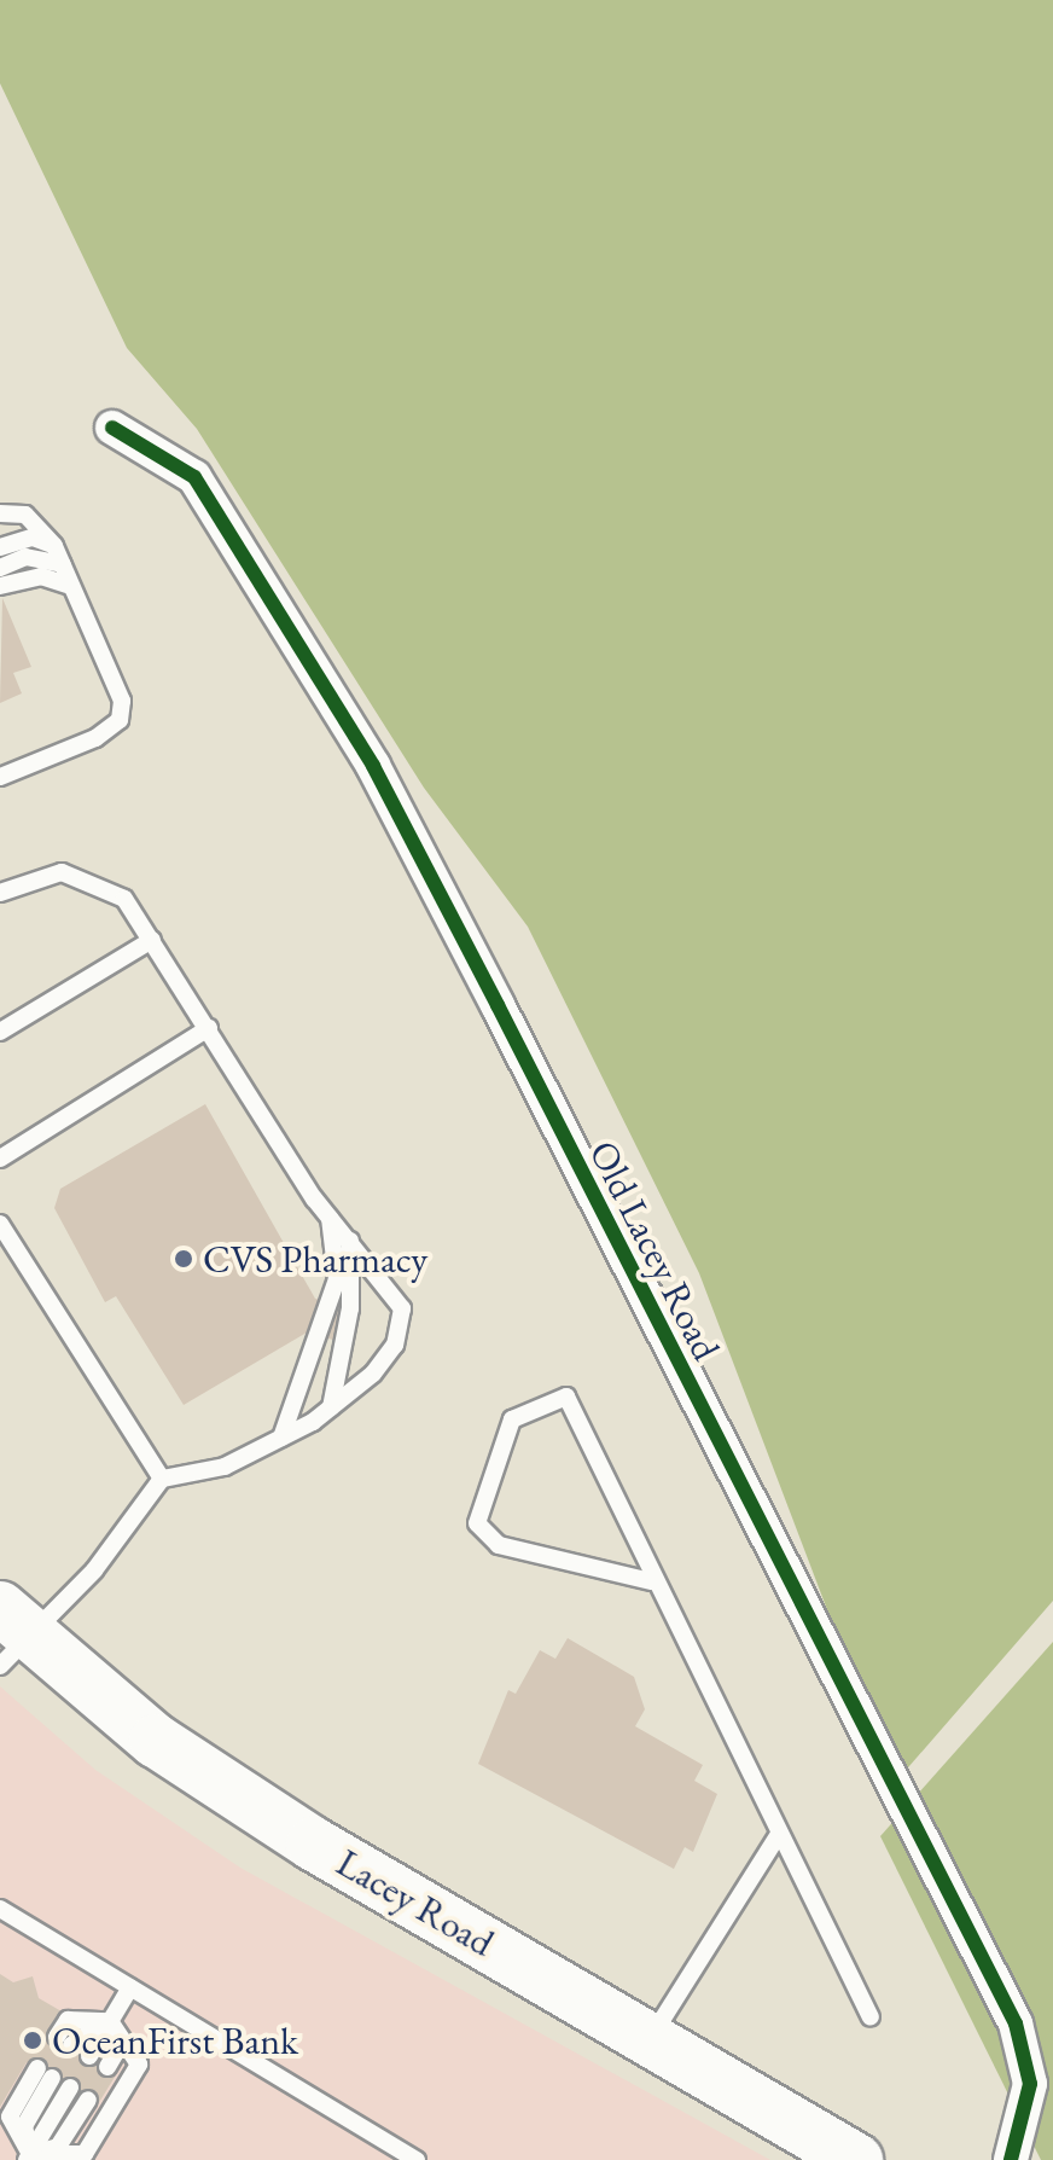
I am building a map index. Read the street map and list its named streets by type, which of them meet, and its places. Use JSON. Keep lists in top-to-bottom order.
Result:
{
  "streets": {
    "main road": ["Lacey Road"],
    "street": ["Old Lacey Road"]
  },
  "places": ["CVS Pharmacy", "OceanFirst Bank"]
}
